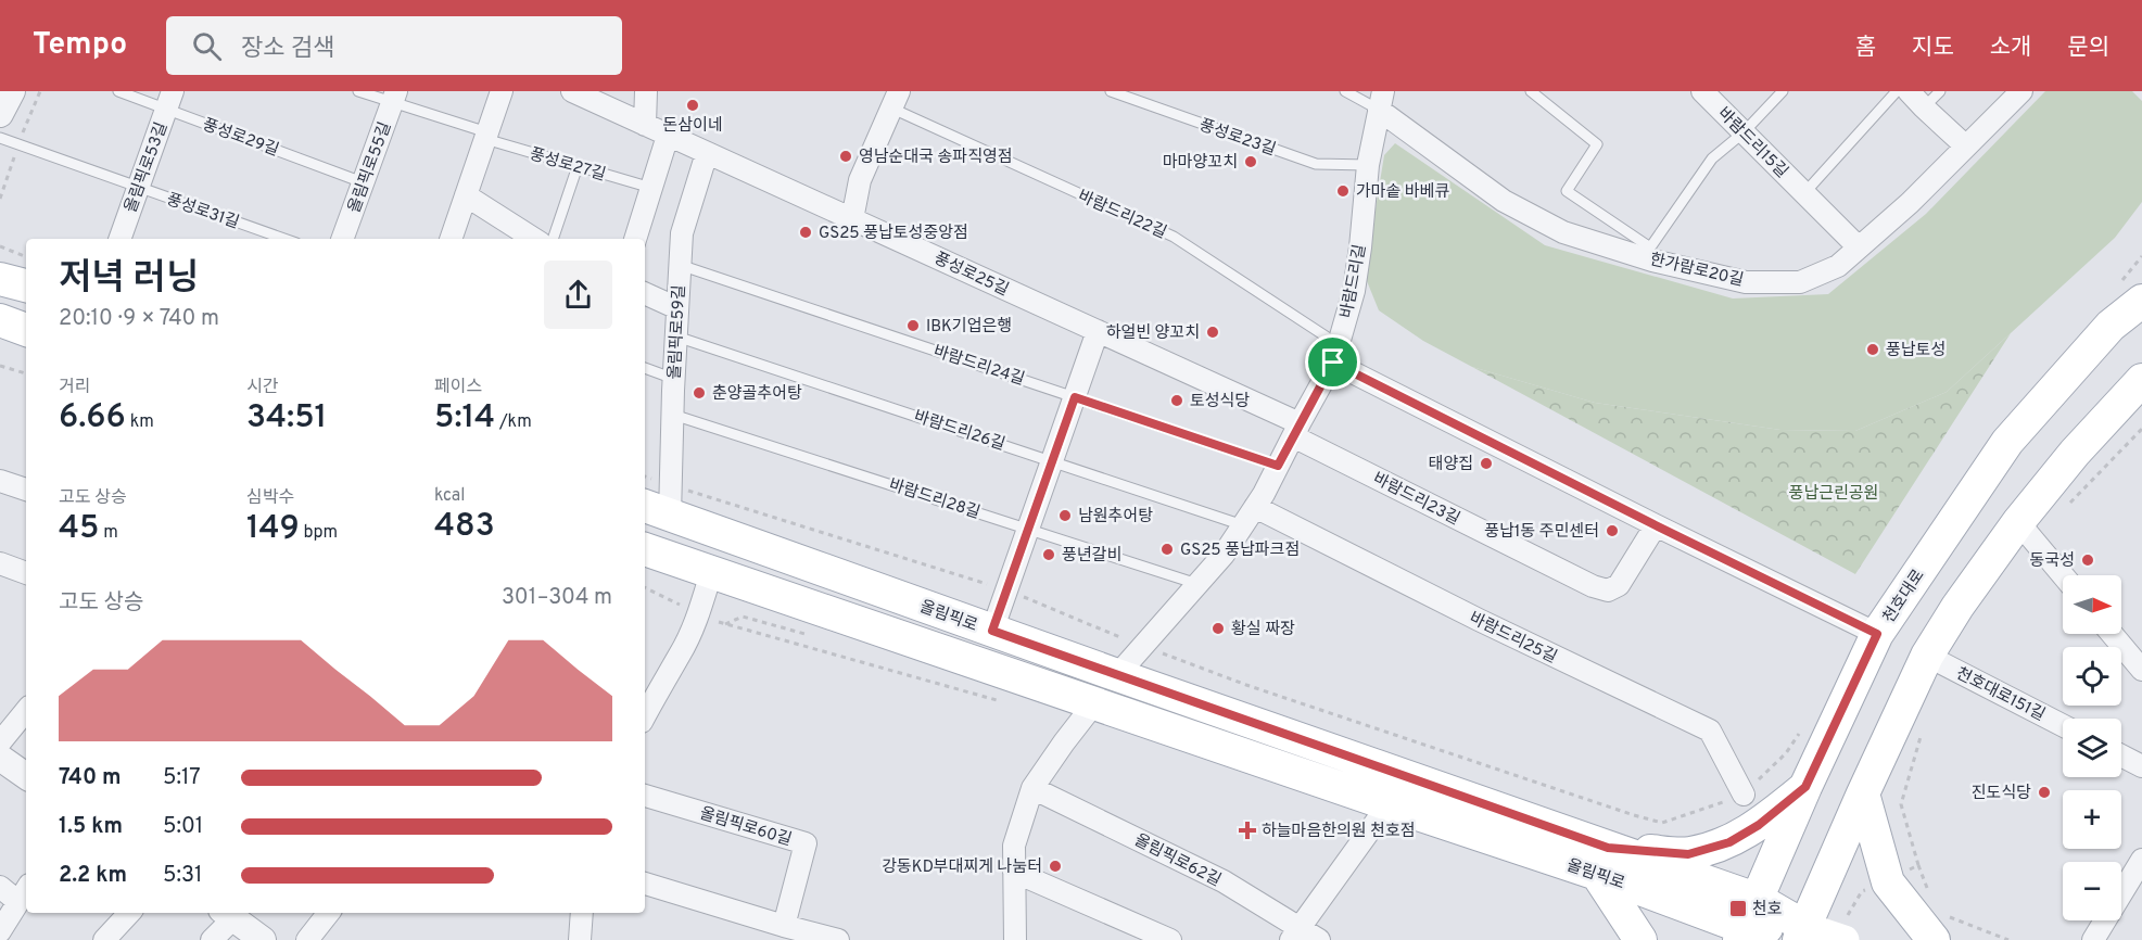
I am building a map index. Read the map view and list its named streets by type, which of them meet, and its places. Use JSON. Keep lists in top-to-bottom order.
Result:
{
  "streets": {
    "main road": ["천호대로", "올림픽로"],
    "street": [
      "바람드리15길",
      "올림픽로53길",
      "올림픽로55길",
      "한가람로20길",
      "풍성로25길",
      "바람드리길",
      "올림픽로59길",
      "바람드리23길",
      "바람드리25길",
      "천호대로151길",
      "올림픽로60길",
      "올림픽로62길"
    ],
    "lane": [
      "풍성로29길",
      "풍성로23길",
      "풍성로27길",
      "풍성로31길",
      "바람드리22길",
      "바람드리24길",
      "바람드리26길",
      "바람드리28길"
    ]
  },
  "crossings": [
    ["풍성로29길", "올림픽로53길"],
    ["풍성로29길", "올림픽로55길"],
    ["풍성로23길", "바람드리길"],
    ["바람드리15길", "한가람로20길"],
    ["풍성로27길", "올림픽로55길"],
    ["올림픽로53길", "풍성로31길"],
    ["바람드리22길", "바람드리길"],
    ["한가람로20길", "바람드리길"],
    ["풍성로25길", "바람드리길"],
    ["풍성로25길", "올림픽로59길"],
    ["풍성로25길", "바람드리23길"],
    ["바람드리길", "바람드리24길"],
    ["바람드리길", "바람드리26길"],
    ["바람드리길", "바람드리28길"],
    ["바람드리길", "바람드리23길"],
    ["바람드리길", "올림픽로"],
    ["바람드리길", "바람드리25길"],
    ["올림픽로59길", "바람드리24길"],
    ["올림픽로59길", "바람드리26길"],
    ["올림픽로59길", "바람드리28길"],
    ["올림픽로59길", "올림픽로"],
    ["바람드리26길", "바람드리25길"],
    ["천호대로", "올림픽로"]
  ],
  "parks": ["풍납근린공원"],
  "places": {
    "other": [
      "돈삼이네",
      "영남순대국 송파직영점",
      "마마양꼬치",
      "가마솥 바베큐",
      "GS25 풍납토성중앙점",
      "IBK기업은행",
      "하얼빈 양꼬치",
      "풍납토성",
      "춘양골추어탕",
      "토성식당",
      "태양집",
      "남원추어탕",
      "풍납1동 주민센터",
      "GS25 풍납파크점",
      "풍년갈비",
      "동국성",
      "황실 짜장",
      "진도식당",
      "강동KD부대찌게 나눔터"
    ],
    "health": ["하늘마음한의원 천호점"],
    "transit": ["천호"]
  },
  "north": "right",
  "page": {
    "header": "Tempo",
    "search": "장소 검색",
    "nav": [
      "홈",
      "지도",
      "소개",
      "문의"
    ],
    "heading": ["저녁 러닝", "20:10 · 9 × 740 m"],
    "stats": [
      ["거리", "6.66 km"],
      ["시간", "34:51"],
      ["페이스", "5:14 /km"],
      ["고도 상승", "45 m"],
      ["심박수", "149 bpm"],
      ["kcal", "483"]
    ],
    "chart": ["고도 상승", "301–304 m"],
    "map_buttons": ["+", "−"],
    "list": [
      {
        "name": "740 m",
        "note": "5:17"
      },
      {
        "name": "1.5 km",
        "note": "5:01"
      },
      {
        "name": "2.2 km",
        "note": "5:31"
      }
    ]
  }
}
